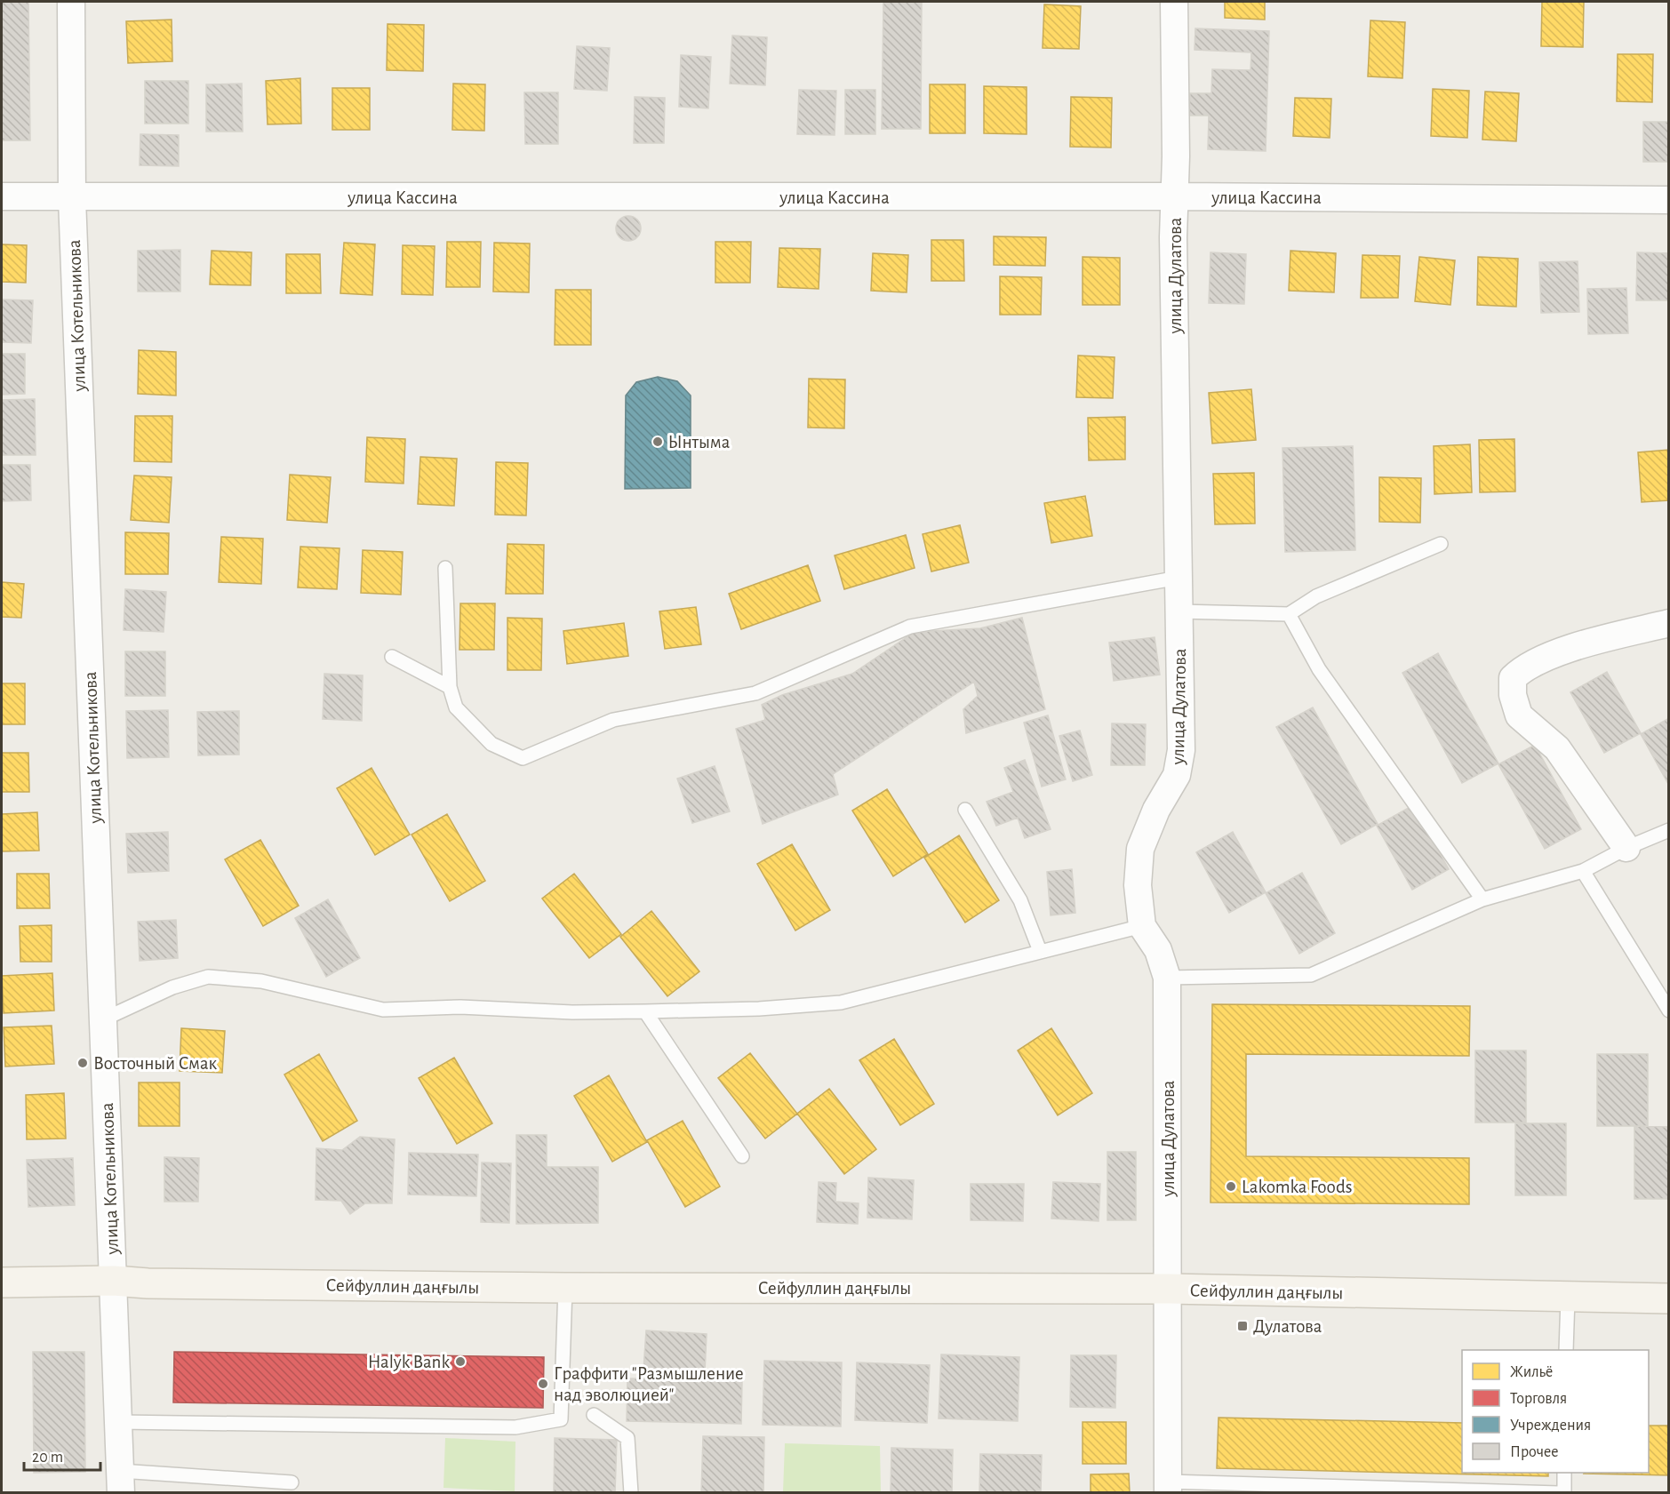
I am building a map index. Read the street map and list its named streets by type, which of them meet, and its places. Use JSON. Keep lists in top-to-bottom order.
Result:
{
  "streets": {
    "main road": ["Сейфуллин даңғылы"],
    "street": ["улица Кассина", "улица Дулатова", "улица Котельникова"]
  },
  "crossings": [
    ["улица Кассина", "улица Дулатова"],
    ["улица Кассина", "улица Котельникова"],
    ["улица Дулатова", "Сейфуллин даңғылы"],
    ["улица Котельникова", "Сейфуллин даңғылы"]
  ],
  "places": {
    "other": [
      "Ынтыма",
      "Восточный Смак",
      "Lakomka Foods",
      "Halyk Bank",
      "Граффити \"Размышление над эволюцией\""
    ],
    "transit": ["Дулатова"]
  },
  "legend": [
    "Жильё",
    "Торговля",
    "Учреждения",
    "Прочее"
  ],
  "scale_bar": "20 m"
}
